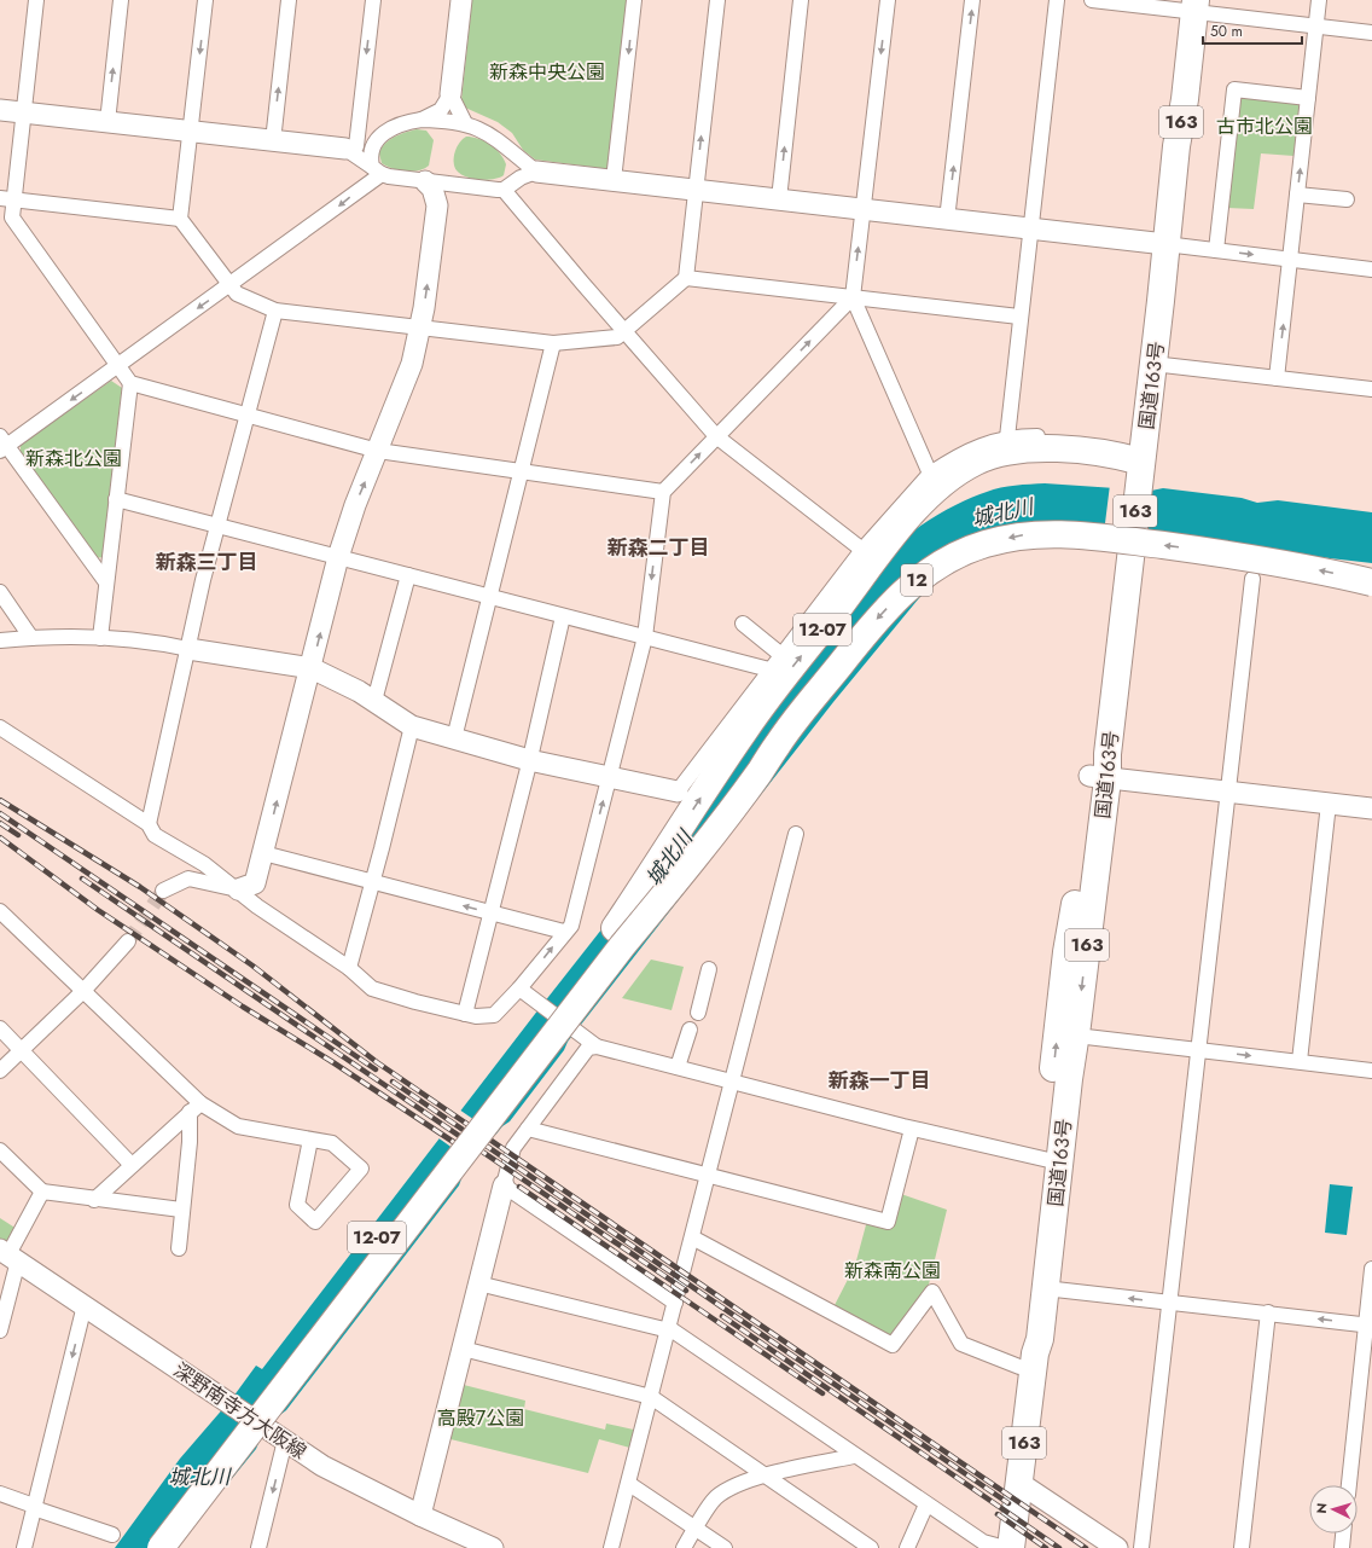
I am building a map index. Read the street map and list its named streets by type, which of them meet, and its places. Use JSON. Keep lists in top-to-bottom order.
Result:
{
  "streets": {
    "highway": [
      "163",
      "国道163号",
      "12",
      "12-07"
    ],
    "street": ["深野南寺方大阪線"]
  },
  "crossings": [
    ["163", "国道163号"],
    ["国道163号", "12-07"]
  ],
  "districts": ["新森二丁目", "新森三丁目", "新森一丁目"],
  "water": ["城北川"],
  "parks": [
    "新森中央公園",
    "古市北公園",
    "新森北公園",
    "新森南公園",
    "高殿7公園"
  ],
  "scale_bar": "50 m",
  "north": "left"
}
